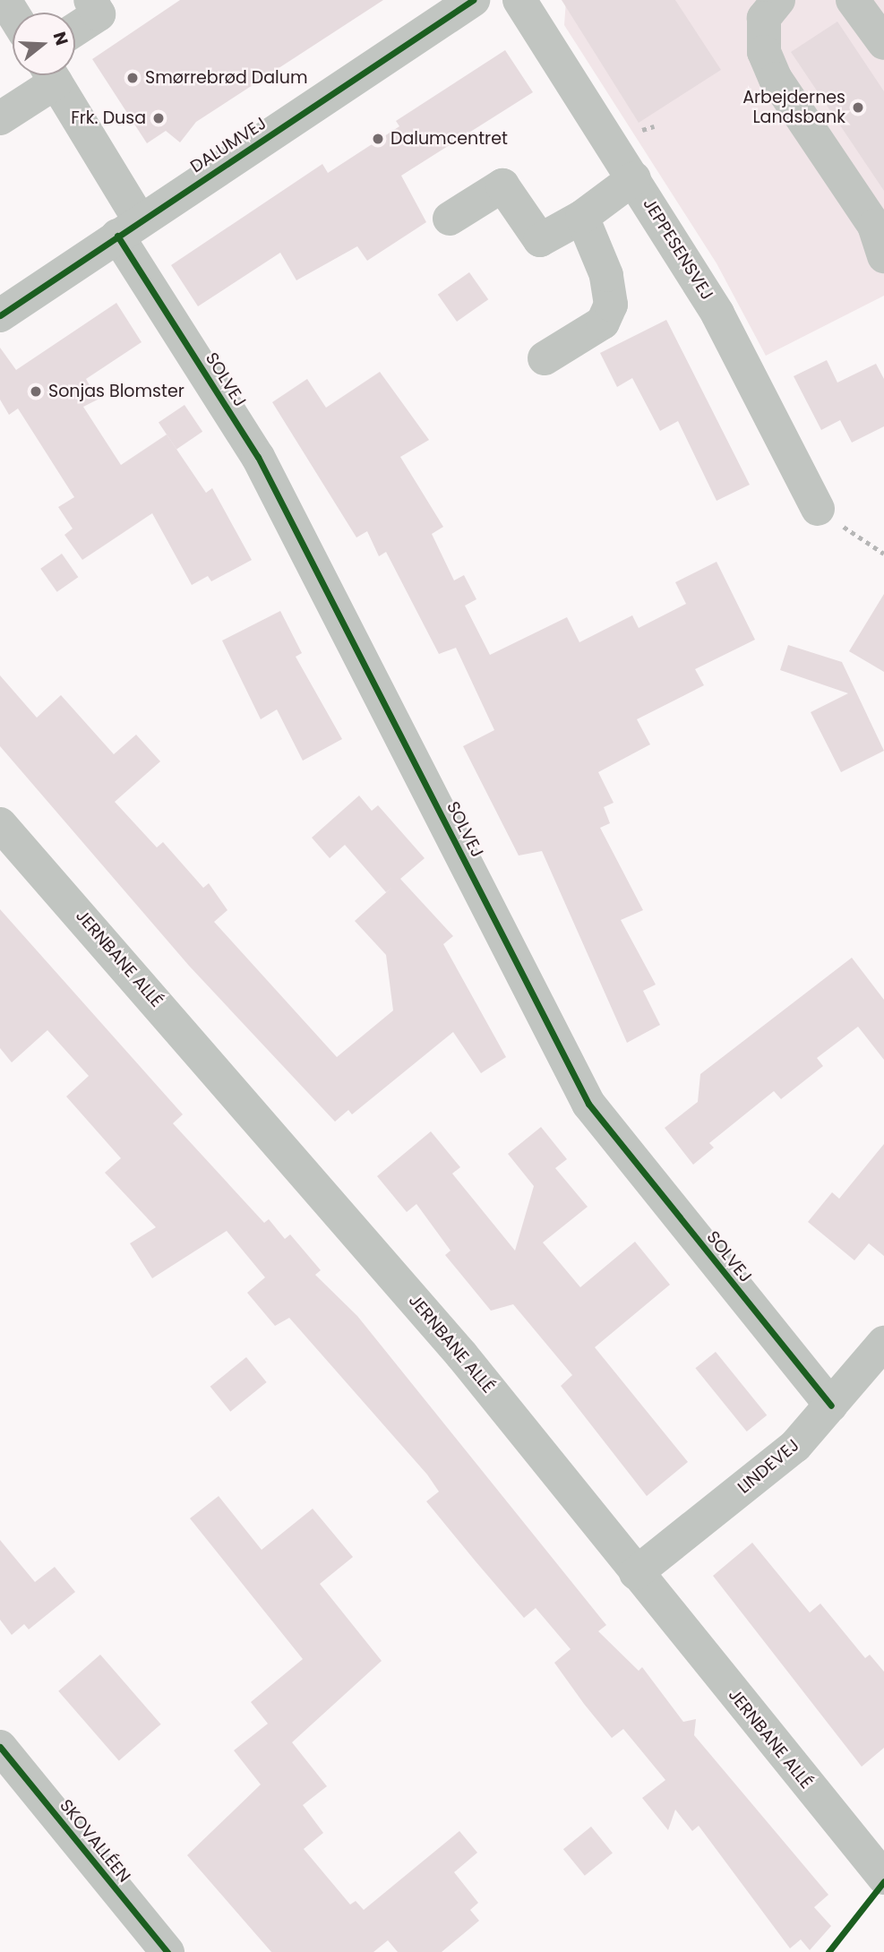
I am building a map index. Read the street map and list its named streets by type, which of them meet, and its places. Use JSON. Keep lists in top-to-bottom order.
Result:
{
  "streets": {
    "street": [
      "DALUMVEJ",
      "JEPPESENSVEJ",
      "SOLVEJ",
      "JERNBANE ALLÉ",
      "LINDEVEJ",
      "SKOVALLÉEN"
    ]
  },
  "crossings": [
    ["DALUMVEJ", "SOLVEJ"],
    ["SOLVEJ", "LINDEVEJ"],
    ["JERNBANE ALLÉ", "LINDEVEJ"]
  ],
  "places": [
    "Smørrebrød Dalum",
    "Arbejdernes Landsbank",
    "Frk. Dusa",
    "Dalumcentret",
    "Sonjas Blomster"
  ],
  "north": "right"
}
